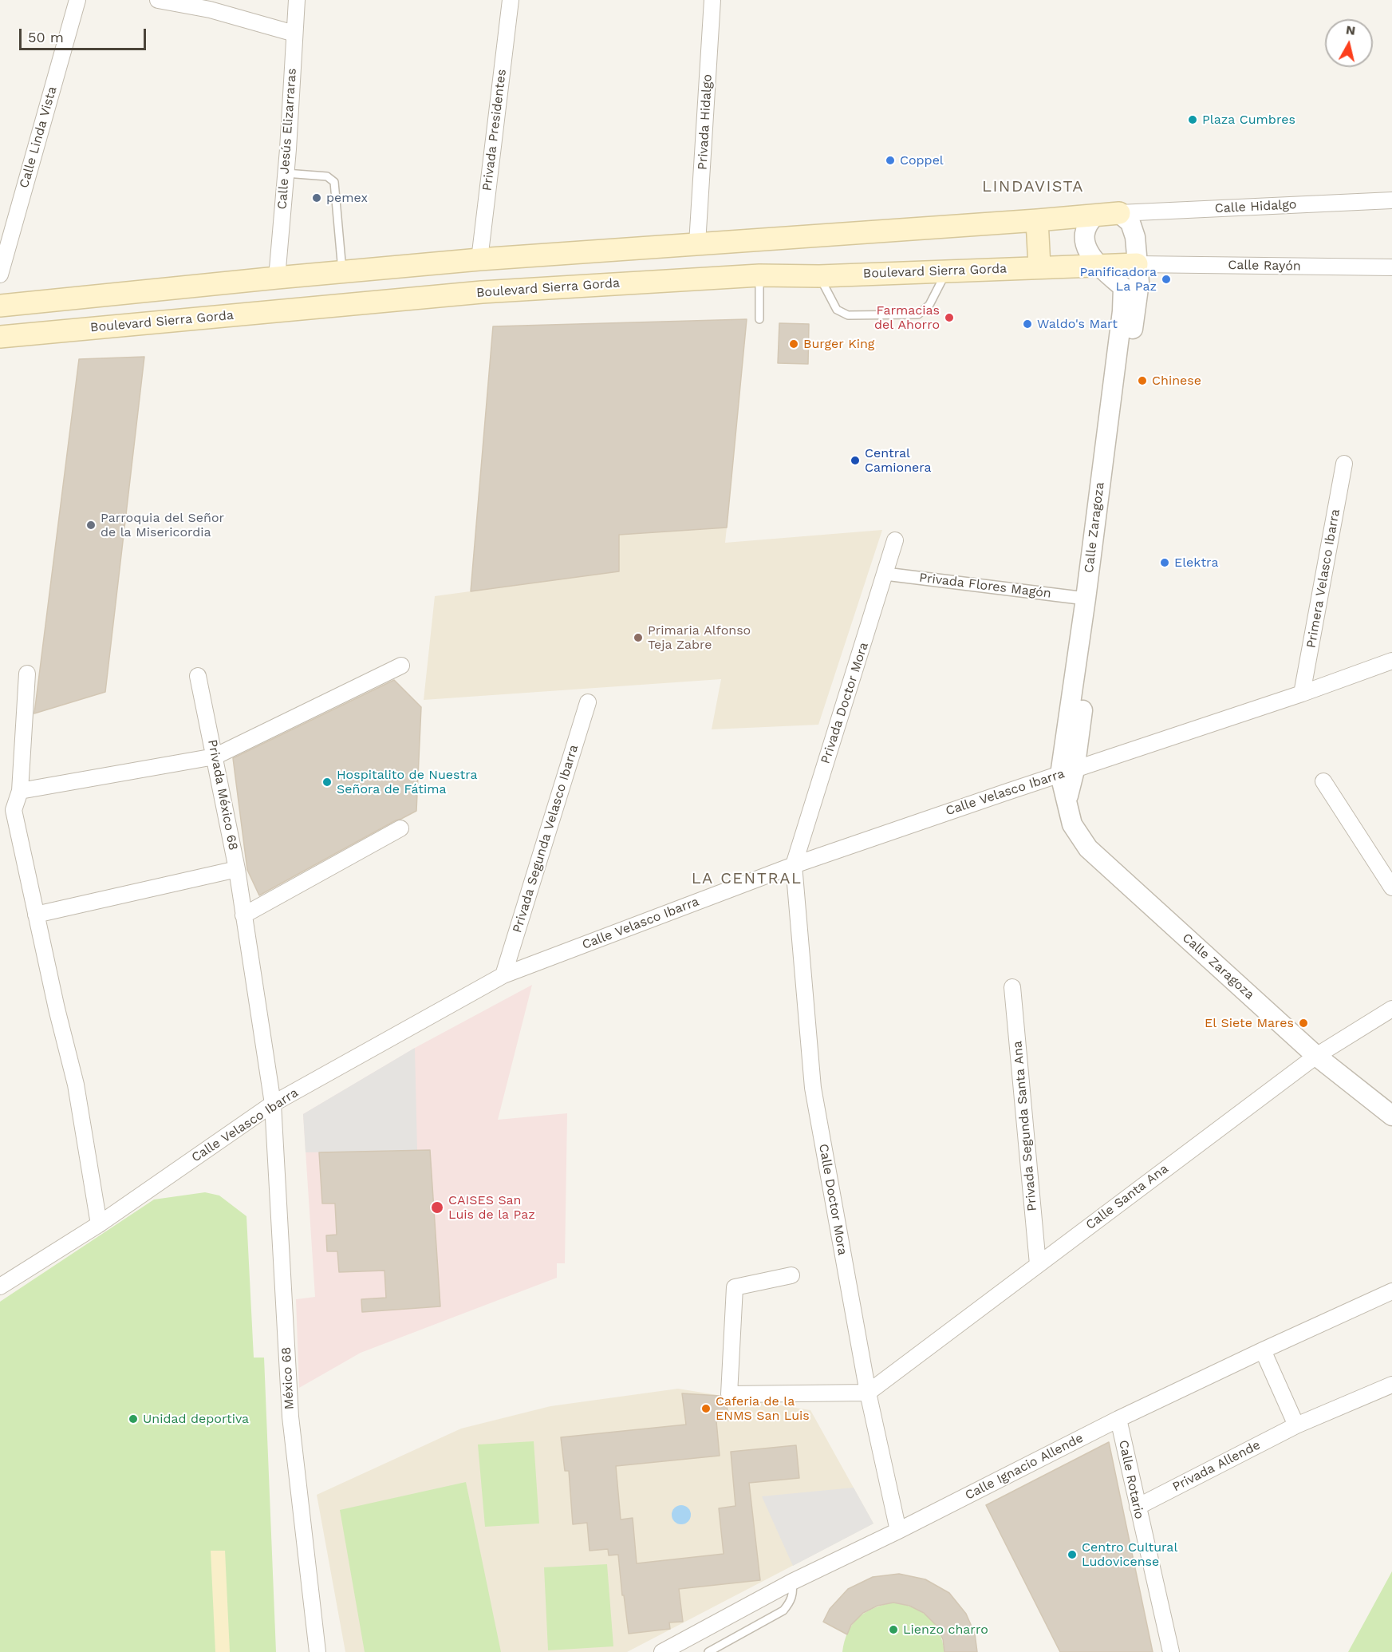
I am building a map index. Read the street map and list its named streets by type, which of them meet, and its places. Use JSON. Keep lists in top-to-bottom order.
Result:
{
  "streets": {
    "main road": ["Boulevard Sierra Gorda"],
    "street": [
      "Privada Hidalgo",
      "Privada Presidentes",
      "Calle Linda Vista",
      "Calle Jesús Elizarraras",
      "Calle Hidalgo",
      "Calle Rayón",
      "Calle Zaragoza",
      "Primera Velasco Ibarra",
      "Privada Flores Magón",
      "Privada Doctor Mora",
      "Calle Velasco Ibarra",
      "Privada México 68",
      "Privada Segunda Velasco Ibarra",
      "Privada Segunda Santa Ana",
      "Calle Santa Ana",
      "Calle Doctor Mora",
      "México 68",
      "Privada Allende",
      "Calle Ignacio Allende",
      "Calle Rotario"
    ]
  },
  "crossings": [
    ["Calle Hidalgo", "Calle Rayón"],
    ["Calle Hidalgo", "Boulevard Sierra Gorda"],
    ["Calle Hidalgo", "Calle Zaragoza"],
    ["Calle Rayón", "Boulevard Sierra Gorda"],
    ["Calle Rayón", "Calle Zaragoza"],
    ["Boulevard Sierra Gorda", "Calle Zaragoza"],
    ["Calle Zaragoza", "Privada Flores Magón"],
    ["Calle Zaragoza", "Calle Velasco Ibarra"],
    ["Calle Zaragoza", "Calle Santa Ana"],
    ["Primera Velasco Ibarra", "Calle Velasco Ibarra"],
    ["Privada Flores Magón", "Privada Doctor Mora"],
    ["Privada Doctor Mora", "Calle Velasco Ibarra"],
    ["Privada Doctor Mora", "Calle Doctor Mora"],
    ["Calle Velasco Ibarra", "Privada México 68"],
    ["Calle Velasco Ibarra", "Privada Segunda Velasco Ibarra"],
    ["Calle Velasco Ibarra", "Calle Doctor Mora"],
    ["Calle Velasco Ibarra", "México 68"],
    ["Privada México 68", "México 68"],
    ["Privada Segunda Santa Ana", "Calle Santa Ana"],
    ["Calle Santa Ana", "Calle Doctor Mora"],
    ["Calle Doctor Mora", "Calle Ignacio Allende"],
    ["Privada Allende", "Calle Rotario"],
    ["Calle Ignacio Allende", "Calle Rotario"]
  ],
  "districts": ["LINDAVISTA", "LA CENTRAL"],
  "places": [
    "Plaza Cumbres",
    "Coppel",
    "pemex",
    "Panificadora La Paz",
    "Farmacias del Ahorro",
    "Waldo's Mart",
    "Burger King",
    "Chinese",
    "Central Camionera",
    "Parroquia del Señor de la Misericordia",
    "Elektra",
    "Primaria Alfonso Teja Zabre",
    "Hospitalito de Nuestra Señora de Fátima",
    "El Siete Mares",
    "CAISES San Luis de la Paz",
    "Caferia de la ENMS San Luis",
    "Unidad deportiva",
    "Centro Cultural Ludovicense",
    "Lienzo charro"
  ],
  "scale_bar": "50 m",
  "north": "top"
}
